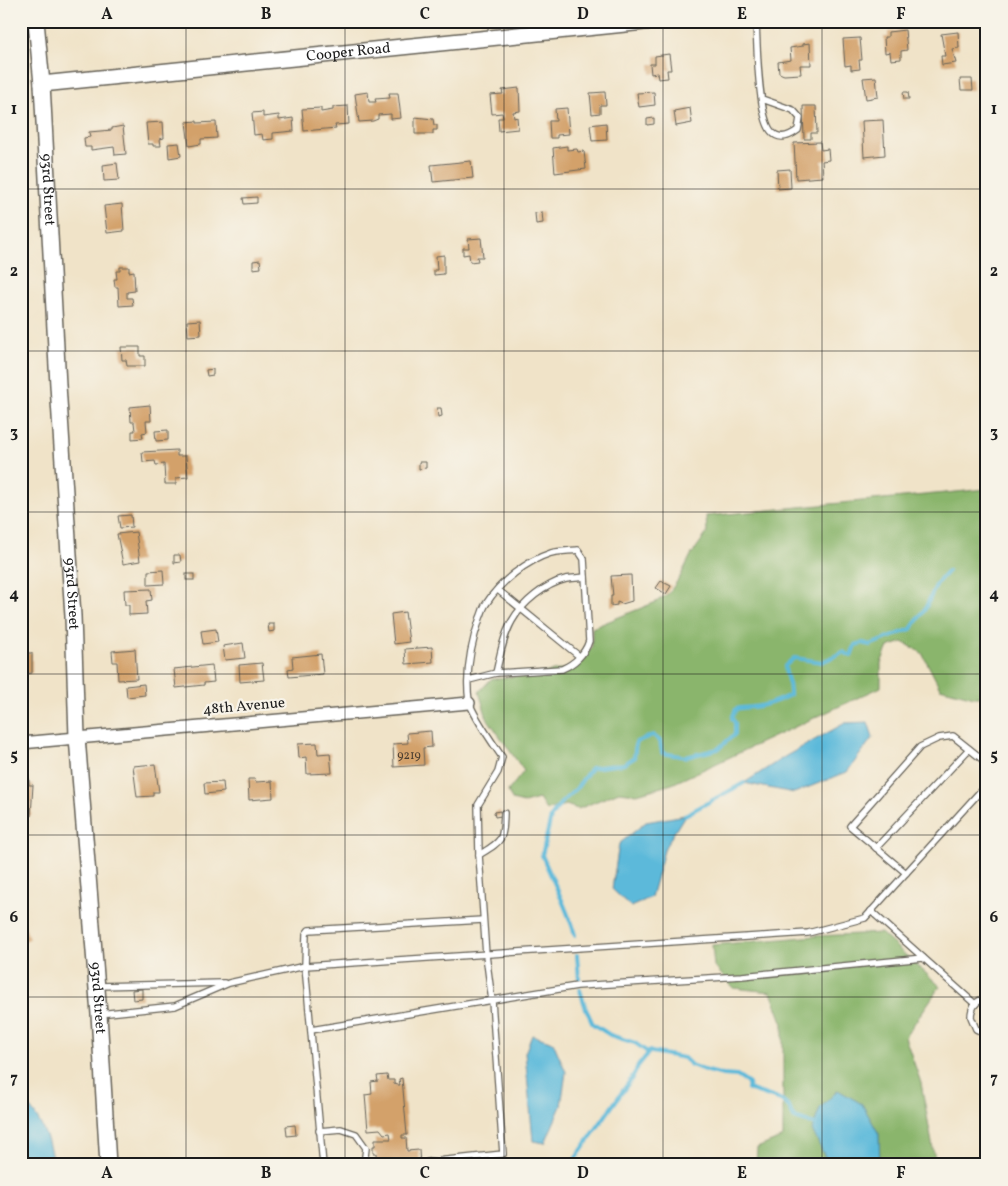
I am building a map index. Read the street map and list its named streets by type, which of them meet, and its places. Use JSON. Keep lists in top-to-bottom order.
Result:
{
  "streets": {
    "street": ["Cooper Road", "93rd Street", "48th Avenue"]
  },
  "crossings": [
    ["Cooper Road", "93rd Street"],
    ["93rd Street", "48th Avenue"]
  ],
  "house_numbers": ["9219"],
  "grid": {
    "columns": [
      "A",
      "B",
      "C",
      "D",
      "E",
      "F"
    ],
    "rows": [
      "1",
      "2",
      "3",
      "4",
      "5",
      "6",
      "7"
    ]
  }
}
